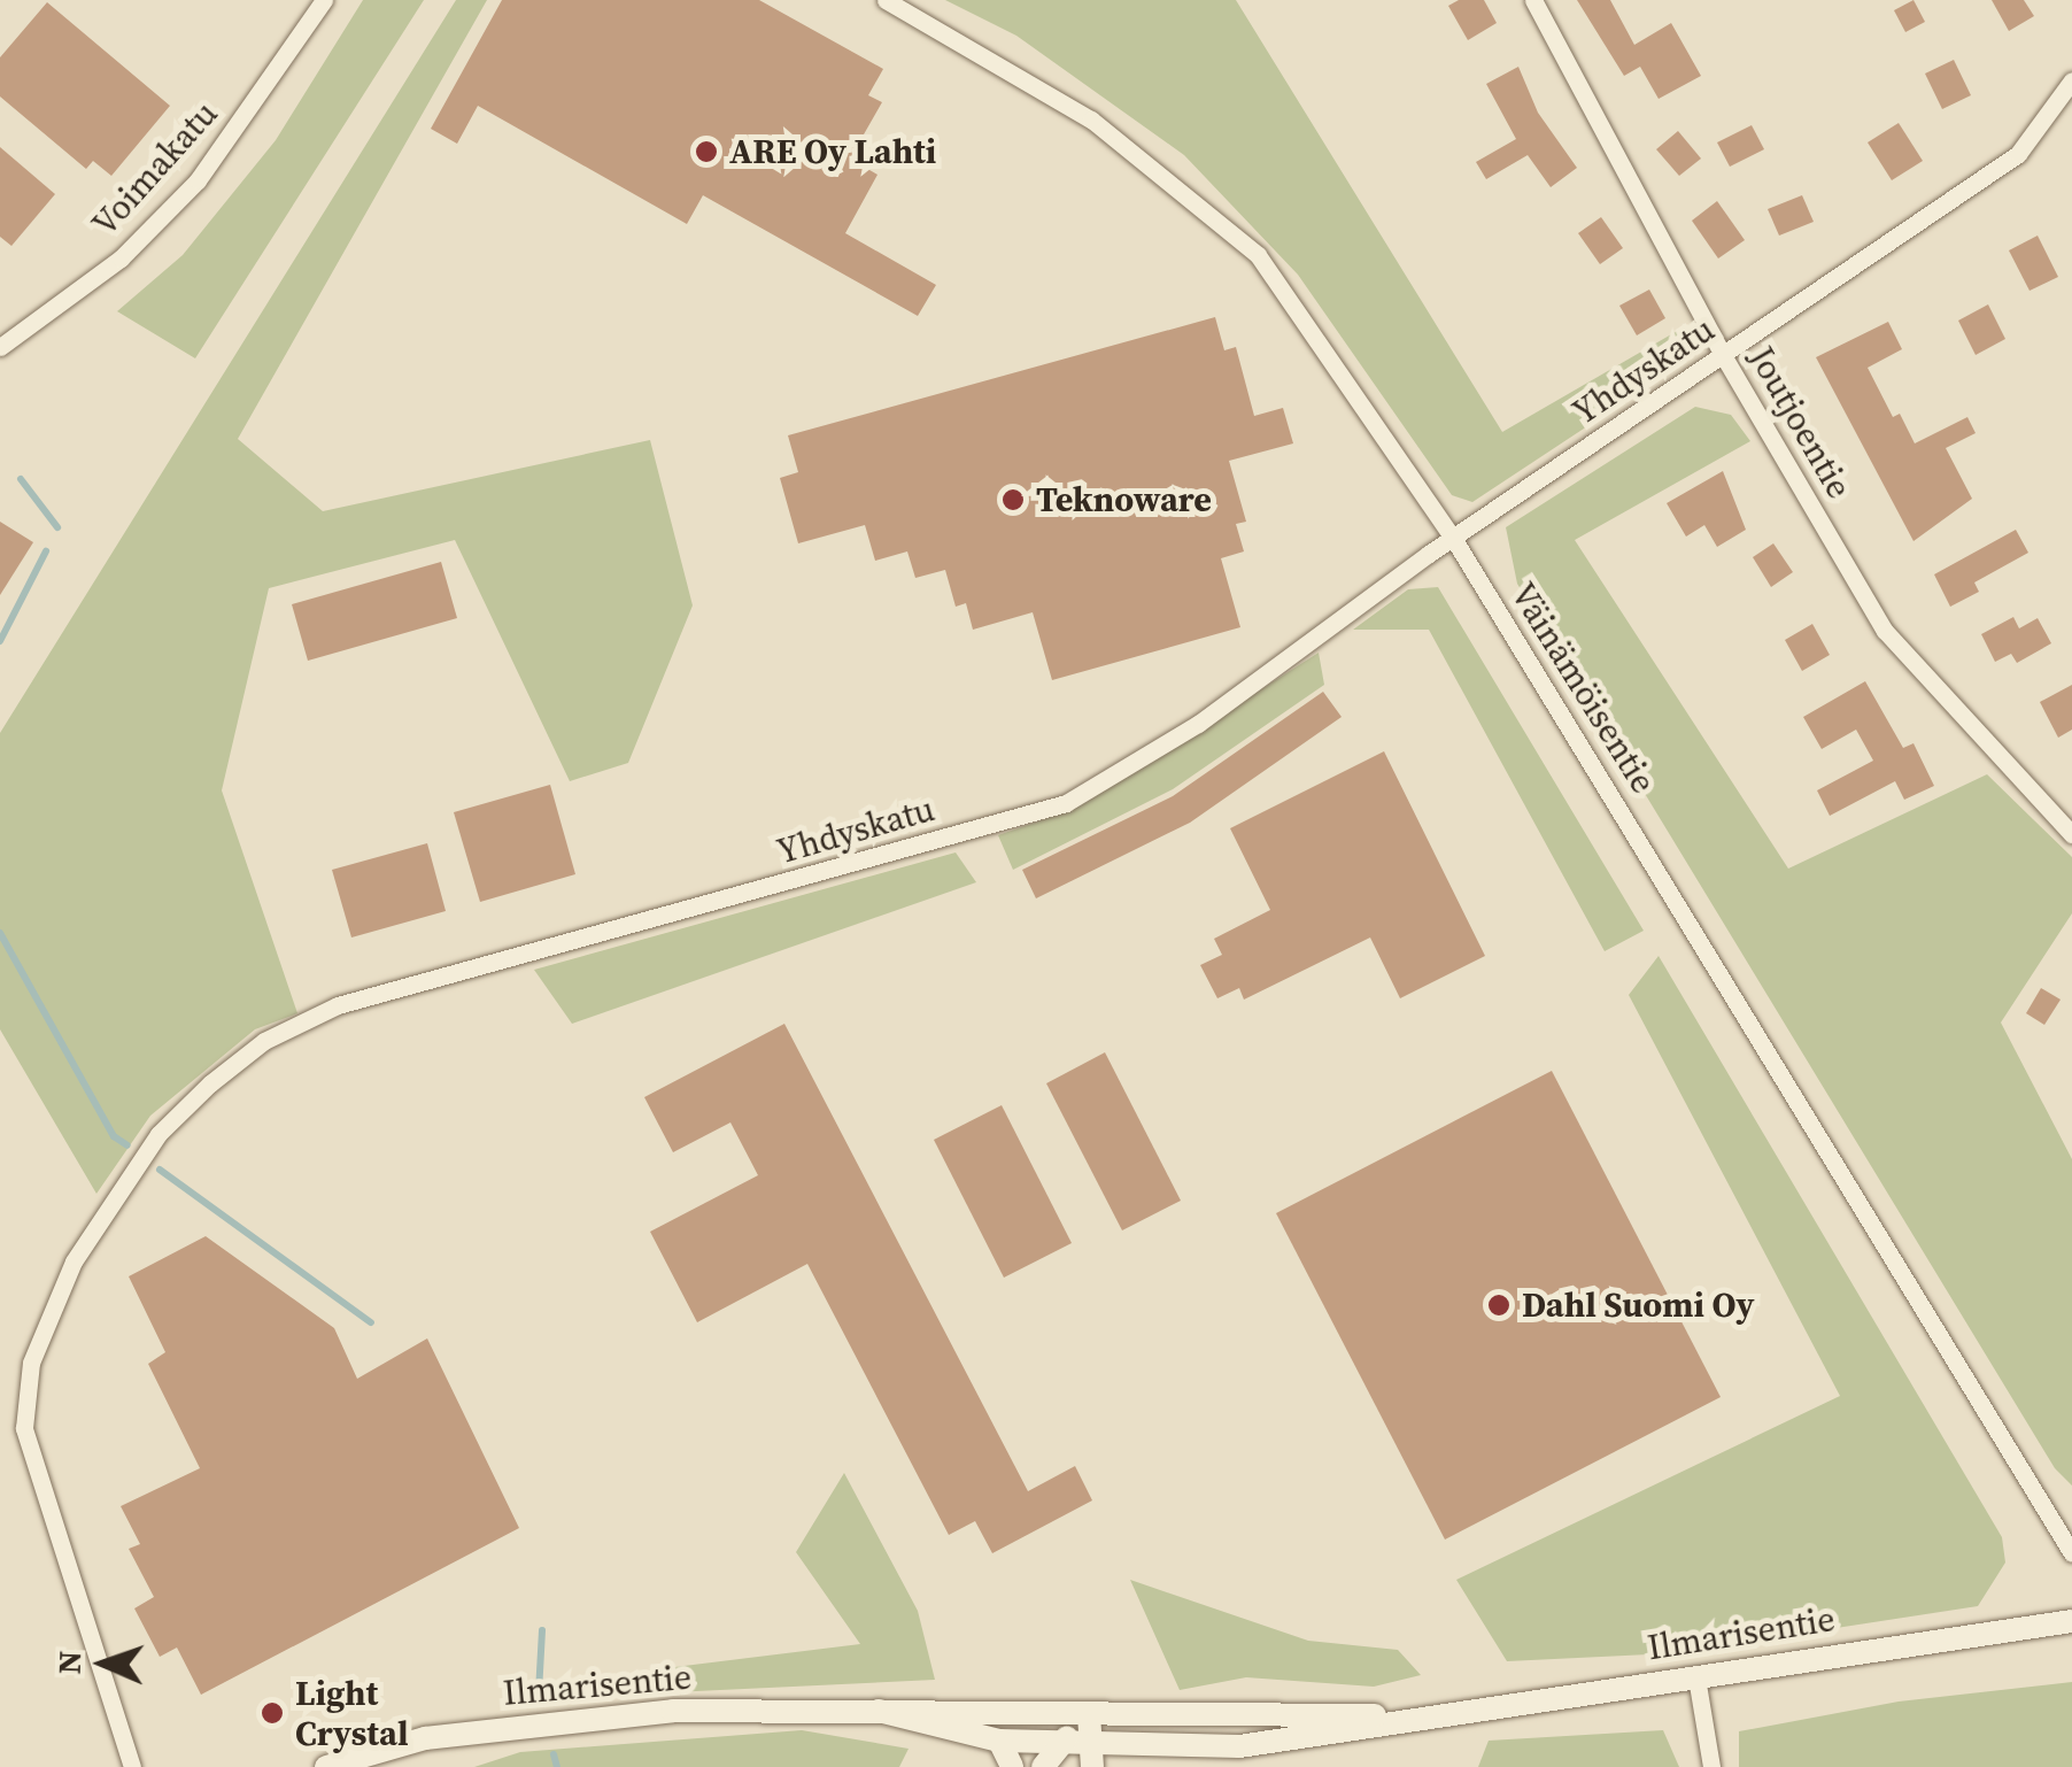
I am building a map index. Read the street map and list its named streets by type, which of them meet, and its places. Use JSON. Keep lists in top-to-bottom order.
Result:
{
  "streets": {
    "street": [
      "Voimakatu",
      "Yhdyskatu",
      "Joutjoentie",
      "Väinämöisentie",
      "Ilmarisentie"
    ]
  },
  "crossings": [
    ["Yhdyskatu", "Joutjoentie"],
    ["Yhdyskatu", "Väinämöisentie"]
  ],
  "places": [
    "ARE Oy Lahti",
    "Teknoware",
    "Dahl Suomi Oy",
    "Light Crystal"
  ],
  "north": "left"
}
